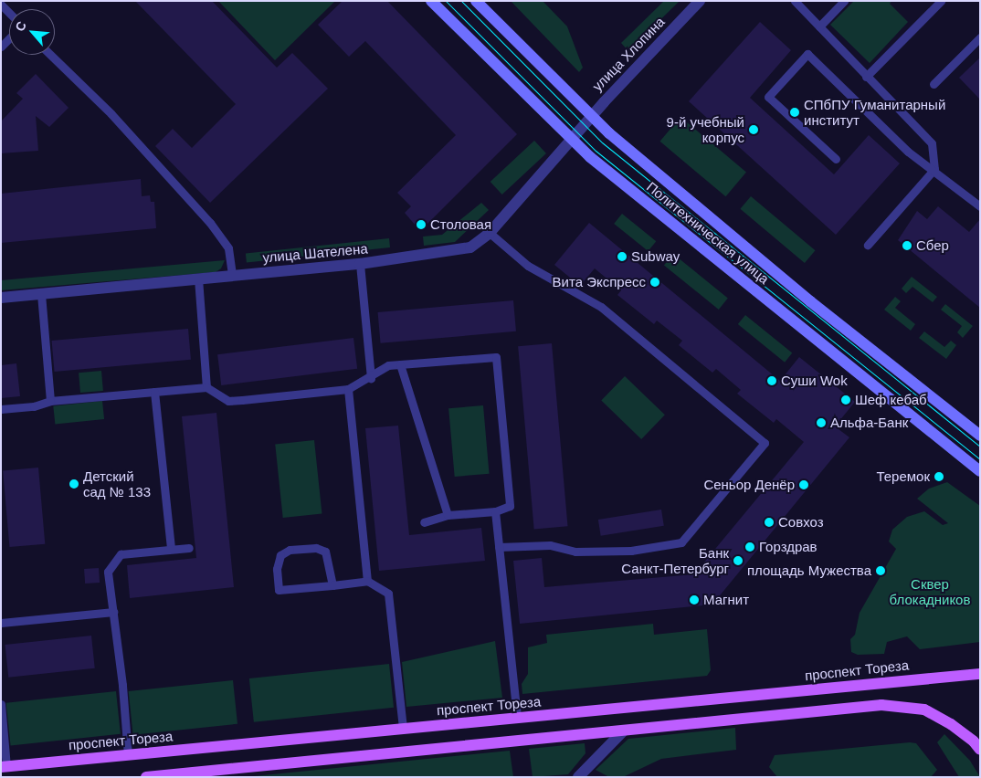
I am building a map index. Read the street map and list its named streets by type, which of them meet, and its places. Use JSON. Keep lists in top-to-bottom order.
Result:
{
  "streets": {
    "main road": ["Политехническая улица", "проспект Тореза"],
    "street": ["улица Хлопина", "улица Шателена"]
  },
  "crossings": [
    ["улица Хлопина", "Политехническая улица"],
    ["улица Хлопина", "улица Шателена"],
    ["Политехническая улица", "улица Шателена"]
  ],
  "parks": ["Сквер блокадников"],
  "places": [
    "СПбПУ Гуманитарный институт",
    "9-й учебный корпус",
    "Столовая",
    "Сбер",
    "Subway",
    "Вита Экспресс",
    "Суши Wok",
    "Шеф кебаб",
    "Альфа-Банк",
    "Теремок",
    "Детский сад № 133",
    "Сеньор Денёр",
    "Совхоз",
    "Горздрав",
    "Банк Санкт-Петербург",
    "площадь Мужества",
    "Магнит"
  ],
  "north": "top left"
}
